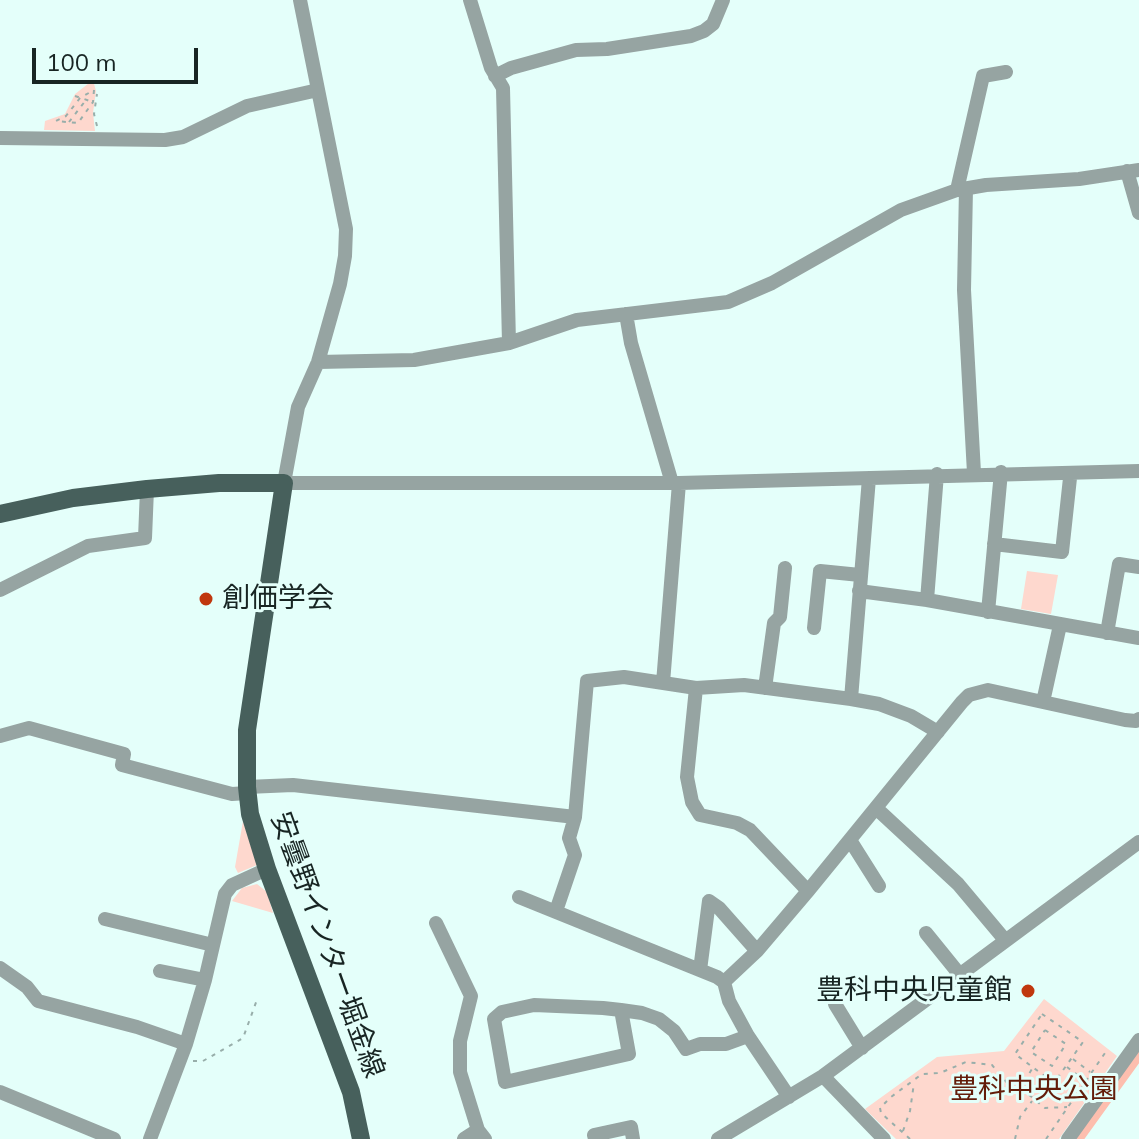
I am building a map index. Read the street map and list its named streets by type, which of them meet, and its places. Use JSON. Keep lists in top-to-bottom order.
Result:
{
  "streets": {
    "main road": ["安曇野インター堀金線"]
  },
  "parks": ["豊科中央公園"],
  "places": ["創価学会", "豊科中央児童館"],
  "scale_bar": "100 m"
}
